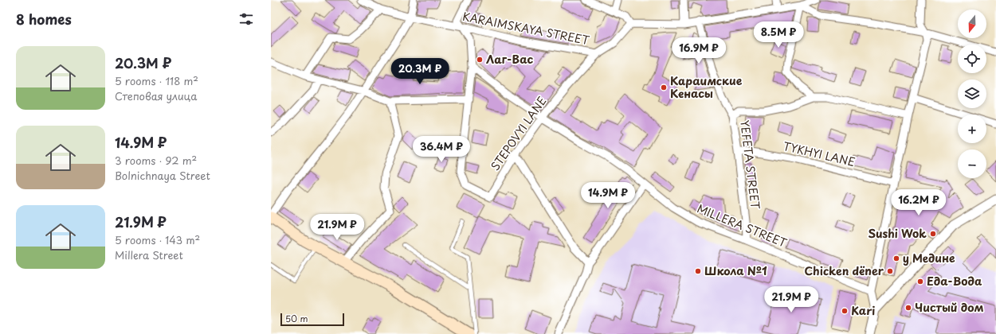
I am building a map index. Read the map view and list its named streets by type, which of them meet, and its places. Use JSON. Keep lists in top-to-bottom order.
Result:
{
  "streets": {
    "street": [
      "KARAIMSKAYA STREET",
      "STEPOVYI LANE",
      "TYKHYI LANE",
      "YEFETA STREET",
      "MILLERA STREET"
    ]
  },
  "crossings": [
    ["KARAIMSKAYA STREET", "STEPOVYI LANE"],
    ["STEPOVYI LANE", "MILLERA STREET"],
    ["TYKHYI LANE", "YEFETA STREET"],
    ["YEFETA STREET", "MILLERA STREET"]
  ],
  "places": [
    "Лаг-Вас",
    "Караимские Кенасы",
    "Sushi Wok",
    "у Медине",
    "Школа №1",
    "Chicken dëner",
    "Еда-Вода",
    "Чистый дом",
    "Kari"
  ],
  "scale_bar": "50 m",
  "north": "bottom",
  "page": {
    "heading": "8 homes",
    "map_buttons": ["+", "−"],
    "price": [
      "8.5M ₽",
      "16.9M ₽",
      "20.3M ₽",
      "36.4M ₽",
      "14.9M ₽",
      "16.2M ₽",
      "21.9M ₽",
      "21.9M ₽"
    ],
    "list": [
      {
        "name": "20.3M ₽",
        "note": "5 rooms · 118 m² · Степовая улица"
      },
      {
        "name": "14.9M ₽",
        "note": "3 rooms · 92 m² · Bolnichnaya Street"
      },
      {
        "name": "21.9M ₽",
        "note": "5 rooms · 143 m² · Millera Street"
      }
    ],
    "scale": "50 m"
  }
}
